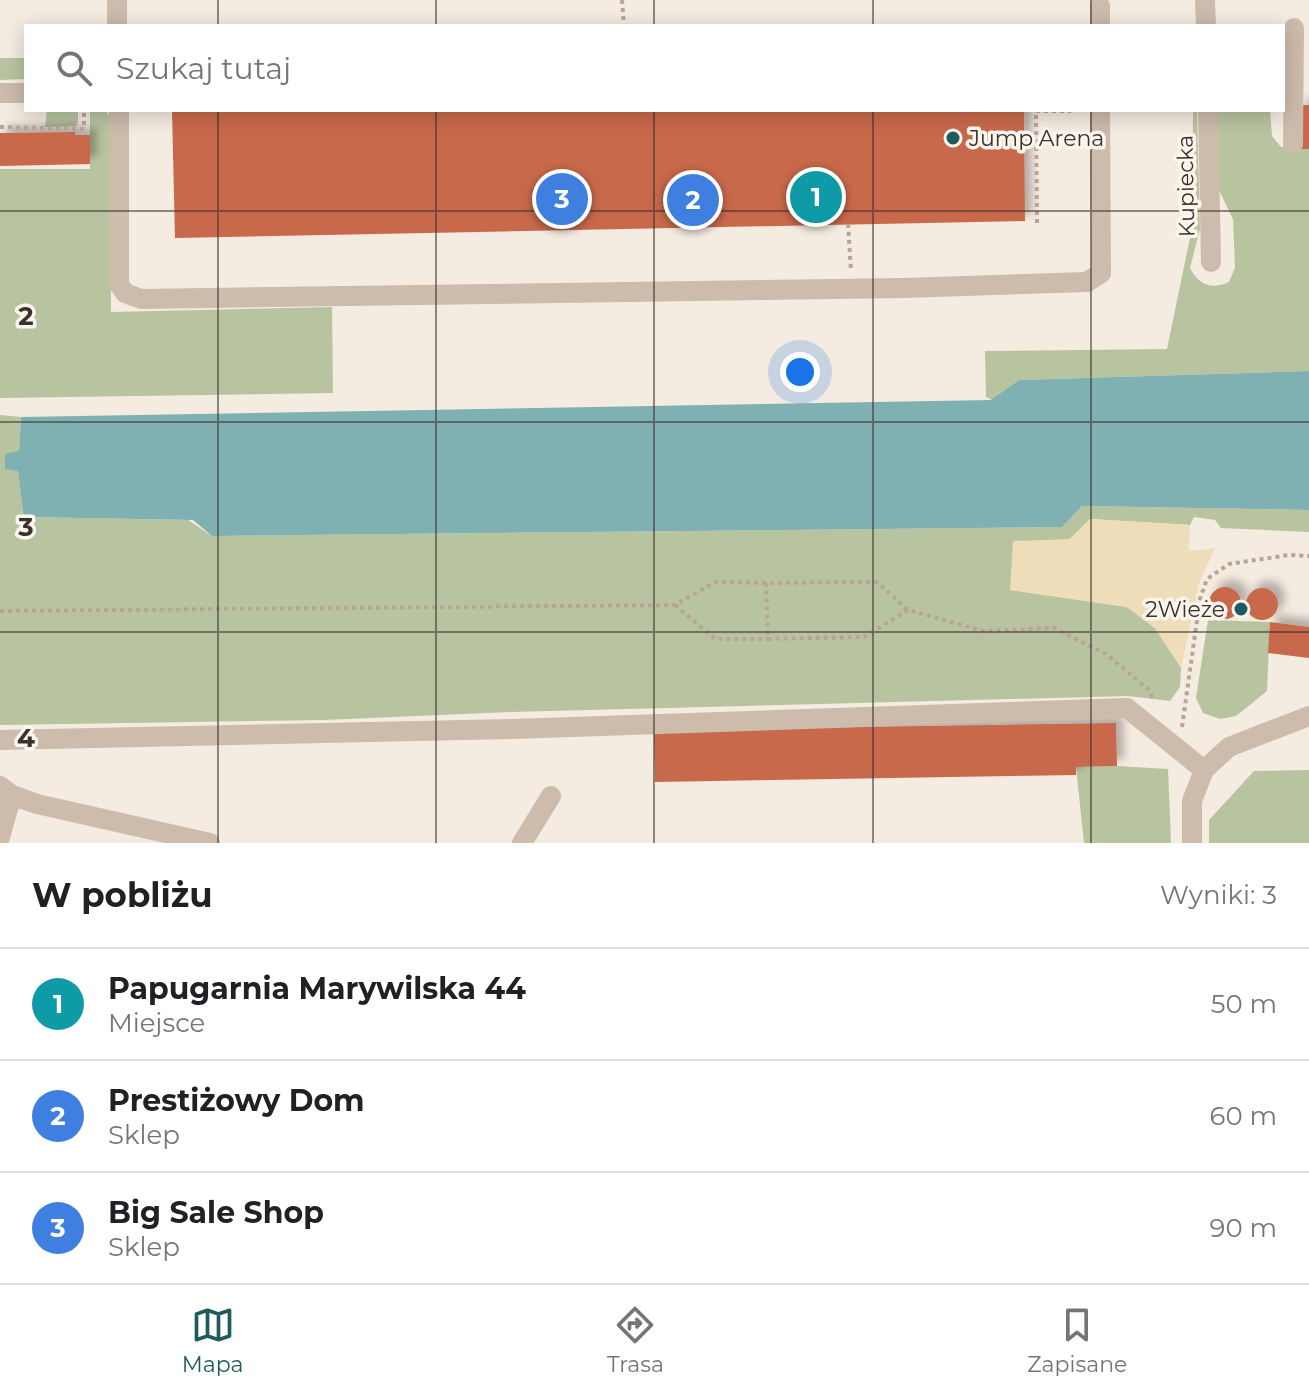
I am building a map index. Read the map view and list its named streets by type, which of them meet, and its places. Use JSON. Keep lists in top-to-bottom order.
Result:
{
  "streets": {
    "street": ["Kupiecka"]
  },
  "places": ["Jump Arena", "2Wieże"],
  "page": {
    "search": "Szukaj tutaj",
    "pins": ["1", "3", "2"],
    "heading": ["W pobliżu", "Wyniki: 3"],
    "list": [
      {
        "mark": "1",
        "name": "Papugarnia Marywilska 44",
        "note": "Miejsce",
        "value": "50 m"
      },
      {
        "mark": "2",
        "name": "Prestiżowy Dom",
        "note": "Sklep",
        "value": "60 m"
      },
      {
        "mark": "3",
        "name": "Big Sale Shop",
        "note": "Sklep",
        "value": "90 m"
      }
    ],
    "nav": ["Mapa", "Trasa", "Zapisane"]
  },
  "grid": {
    "rows": ["2", "3", "4"]
  }
}
